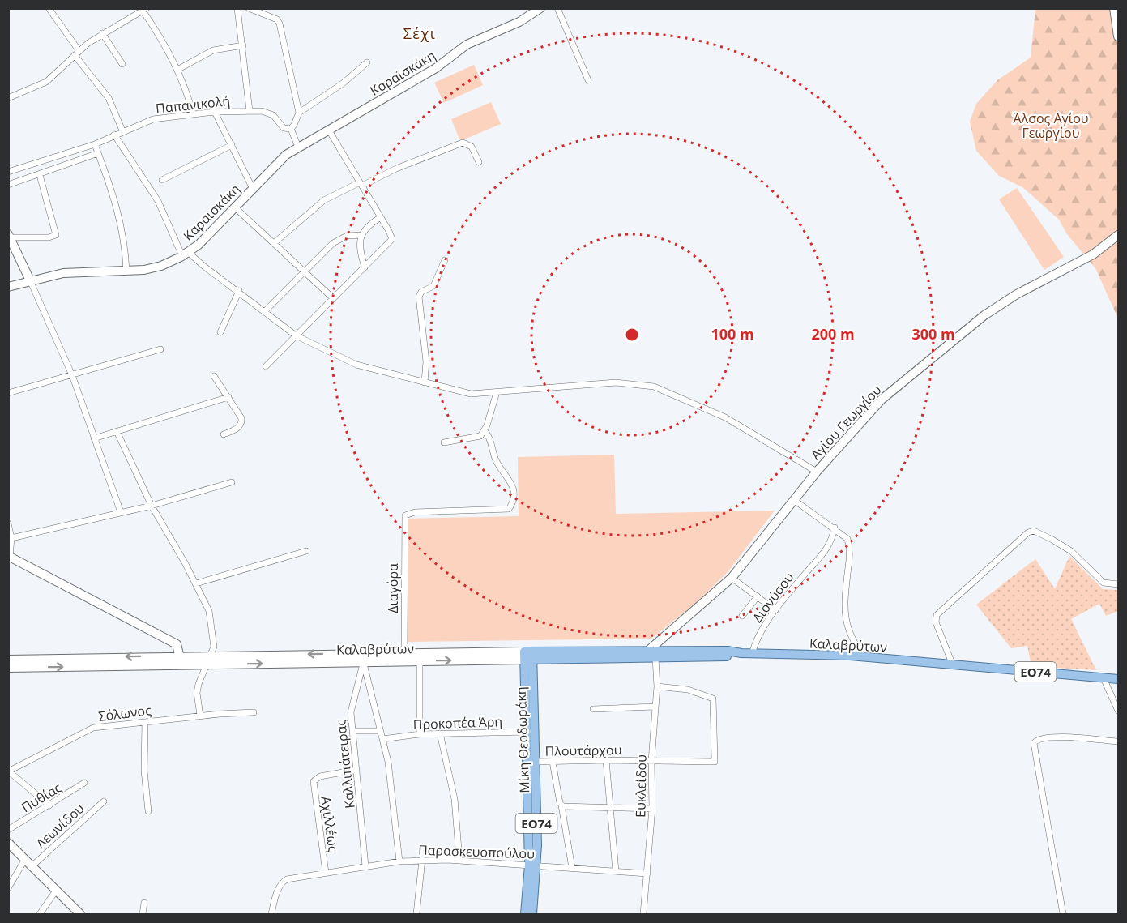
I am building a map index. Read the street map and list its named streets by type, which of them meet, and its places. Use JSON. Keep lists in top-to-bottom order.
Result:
{
  "streets": {
    "main road": ["Καλαβρύτων", "ΕΟ74", "Μίκη Θεοδωράκη"],
    "street": [
      "Καραϊσκάκη",
      "Παπανικολή",
      "Καραισκάκη",
      "Αγίου Γεωργίου",
      "Διαγόρα",
      "Διονύσου",
      "Σόλωνος",
      "Προκοπέα Άρη",
      "Πλουτάρχου",
      "Καλλιπάτειρας",
      "Ευκλείδου",
      "Πυθίας",
      "Αχιλλέως",
      "Λεωνίδου",
      "Παρασκευοπούλου"
    ]
  },
  "crossings": [
    ["Καραϊσκάκη", "Καραισκάκη"],
    ["Αγίου Γεωργίου", "Καλαβρύτων"],
    ["Αγίου Γεωργίου", "Ευκλείδου"],
    ["Διαγόρα", "Καλαβρύτων"],
    ["Διονύσου", "Καλαβρύτων"],
    ["Καλαβρύτων", "ΕΟ74"],
    ["Καλαβρύτων", "Μίκη Θεοδωράκη"],
    ["Καλαβρύτων", "Καλλιπάτειρας"],
    ["Καλαβρύτων", "Ευκλείδου"],
    ["Προκοπέα Άρη", "Μίκη Θεοδωράκη"],
    ["Μίκη Θεοδωράκη", "Πλουτάρχου"],
    ["Μίκη Θεοδωράκη", "Παρασκευοπούλου"],
    ["Πλουτάρχου", "Ευκλείδου"],
    ["Καλλιπάτειρας", "Αχιλλέως"],
    ["Καλλιπάτειρας", "Παρασκευοπούλου"],
    ["Ευκλείδου", "Παρασκευοπούλου"],
    ["Αχιλλέως", "Παρασκευοπούλου"]
  ],
  "districts": ["Σέχι"],
  "parks": ["Άλσος Αγίου Γεωργίου"],
  "rings": ["100 m", "200 m", "300 m"]
}
